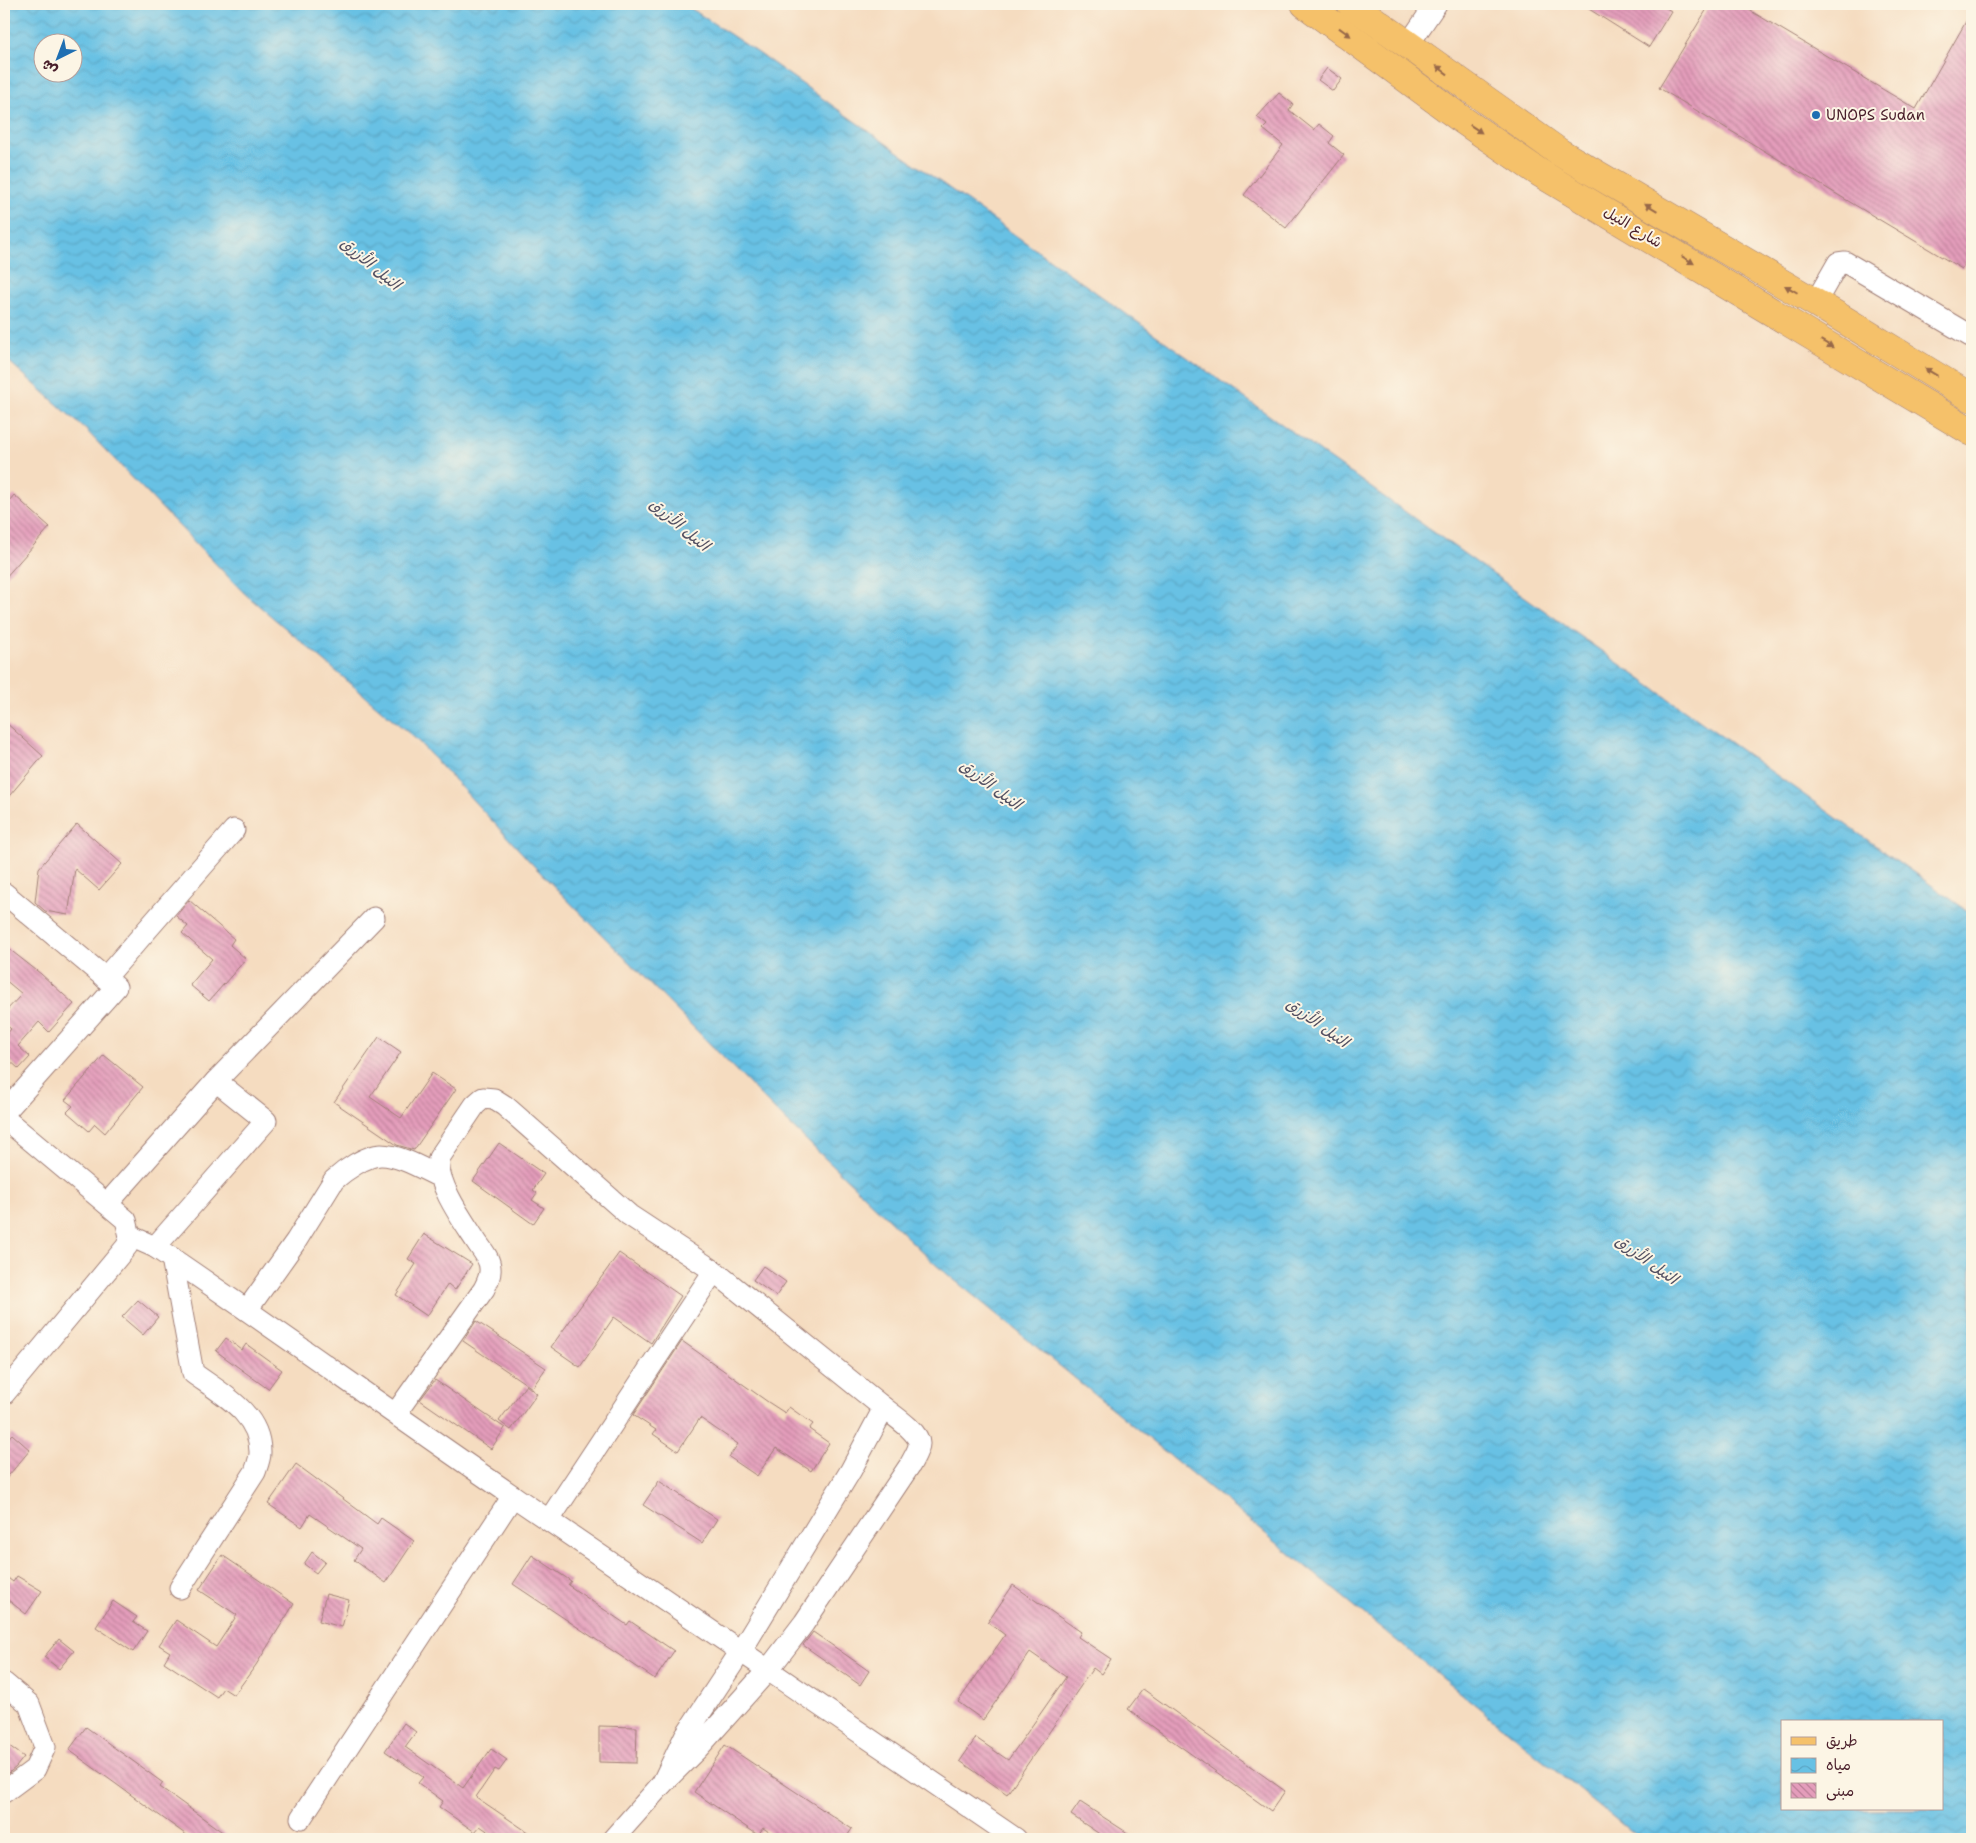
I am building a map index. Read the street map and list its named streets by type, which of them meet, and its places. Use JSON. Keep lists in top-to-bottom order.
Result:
{
  "streets": {
    "main road": ["شارع النيل"]
  },
  "water": ["النيل الأزرق"],
  "places": ["UNOPS Sudan"],
  "legend": ["طريق", "مياه", "مبنى"],
  "north": "bottom left"
}
